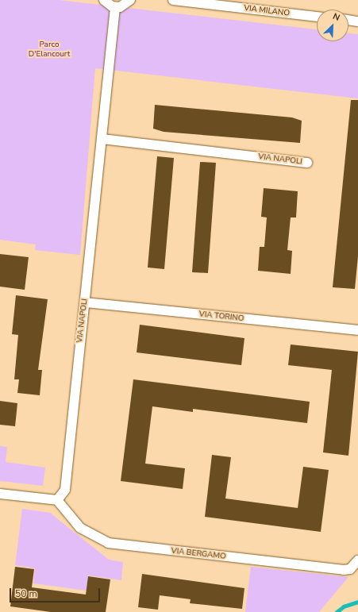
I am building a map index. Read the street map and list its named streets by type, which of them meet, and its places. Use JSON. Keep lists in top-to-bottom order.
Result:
{
  "streets": {
    "street": [
      "VIA MILANO",
      "VIA NAPOLI",
      "VIA TORINO",
      "VIA BERGAMO"
    ]
  },
  "crossings": [
    ["VIA NAPOLI", "VIA TORINO"],
    ["VIA NAPOLI", "VIA BERGAMO"]
  ],
  "parks": ["Parco D'Elancourt"],
  "scale_bar": "50 m",
  "north": "top right"
}
